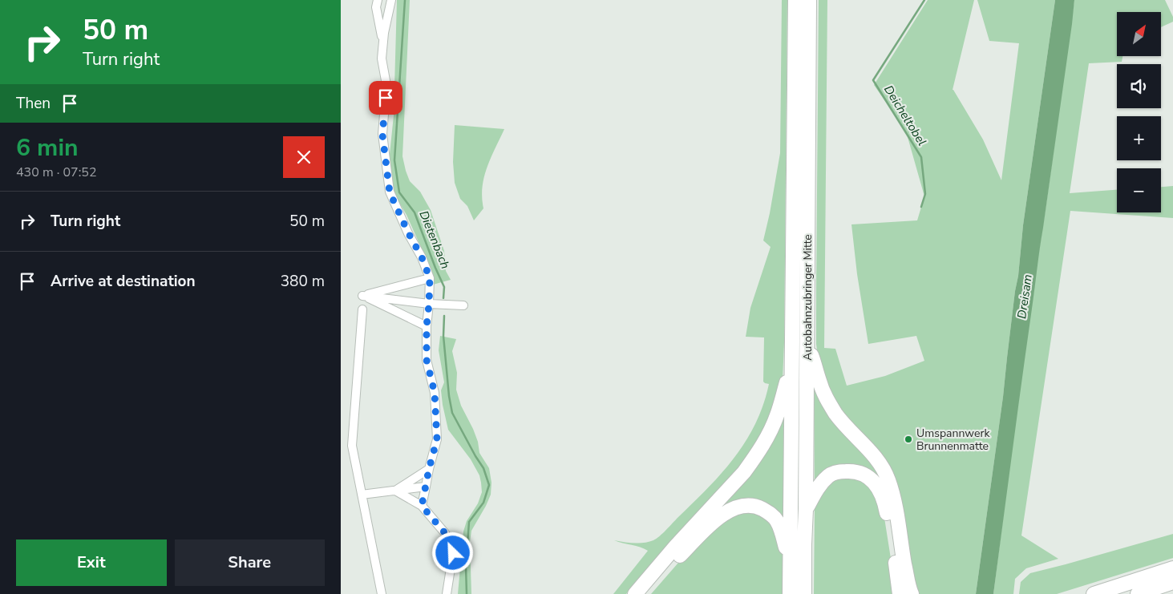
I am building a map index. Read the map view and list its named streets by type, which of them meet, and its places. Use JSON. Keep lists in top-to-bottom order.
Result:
{
  "streets": {
    "highway": ["Autobahnzubringer Mitte"]
  },
  "water": ["Deicheltobel", "Dietenbach", "Dreisam"],
  "places": ["Umspannwerk Brunnenmatte"],
  "north": "top right",
  "page": {
    "turn": ["50 m", "Turn right"],
    "map_buttons": ["+", "−"],
    "then": "Then",
    "heading": ["6 min", "430 m · 07:52"],
    "list": [
      {
        "name": "Turn right",
        "value": "50 m"
      },
      {
        "name": "Arrive at destination",
        "value": "380 m"
      }
    ],
    "buttons": ["Exit", "Share"]
  }
}
